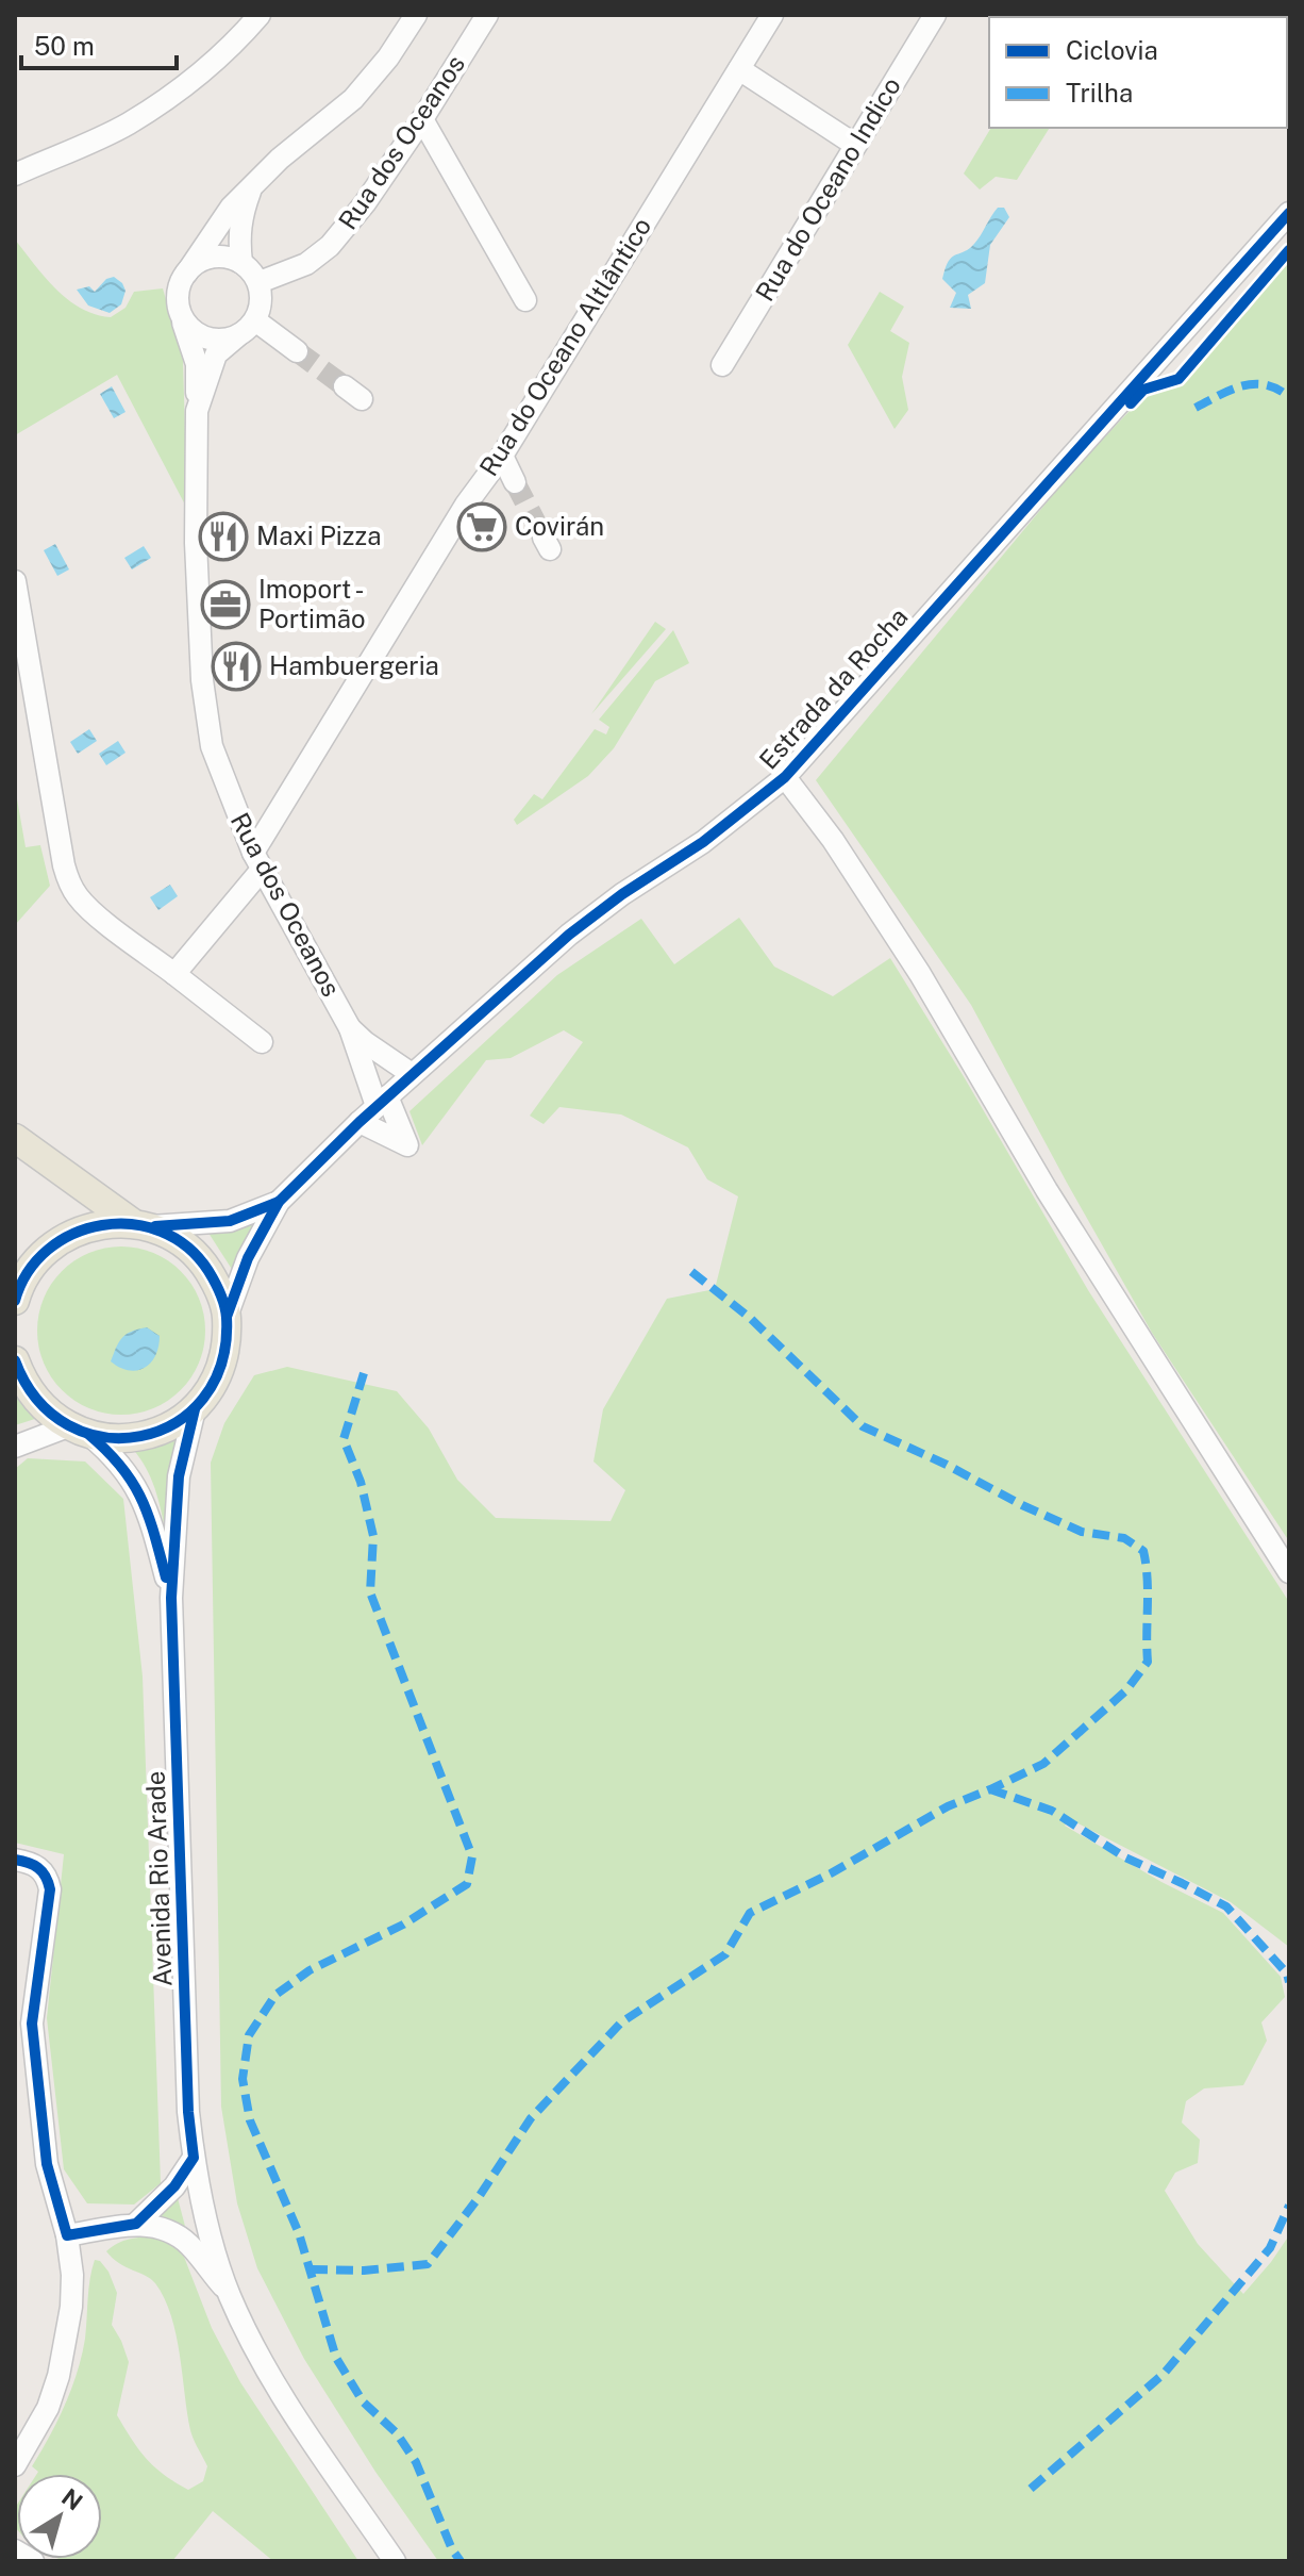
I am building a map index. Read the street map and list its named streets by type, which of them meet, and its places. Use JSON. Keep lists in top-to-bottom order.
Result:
{
  "streets": {
    "street": [
      "Rua dos Oceanos",
      "Rua do Oceano Indico",
      "Rua do Oceano Altlântico",
      "Estrada da Rocha",
      "Avenida Rio Arade"
    ]
  },
  "crossings": [
    ["Rua dos Oceanos", "Rua do Oceano Altlântico"]
  ],
  "places": {
    "supermarket": ["Covirán"],
    "restaurant": ["Maxi Pizza", "Hambuergeria"],
    "office": ["Imoport - Portimão"]
  },
  "legend": ["Ciclovia", "Trilha"],
  "scale_bar": "50 m",
  "north": "top right"
}
